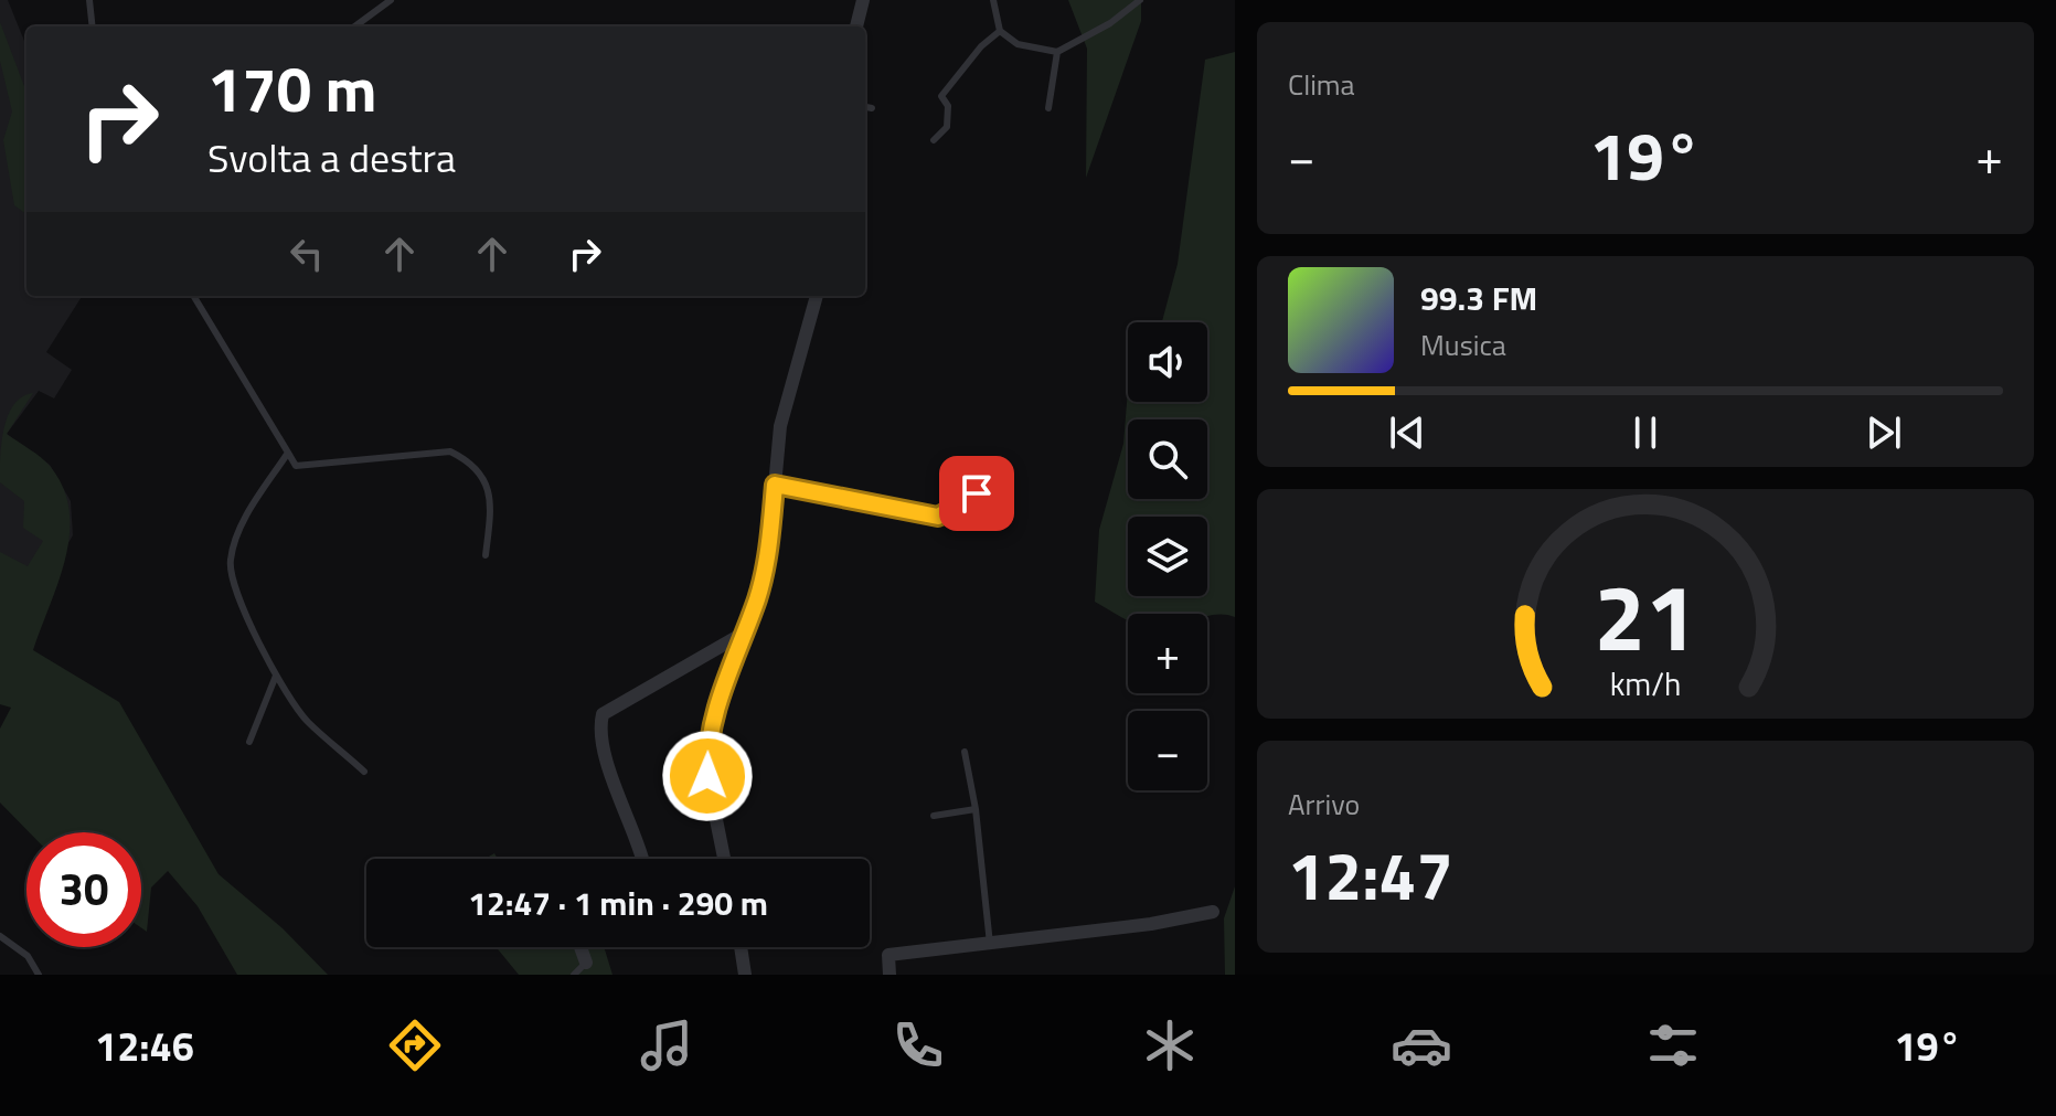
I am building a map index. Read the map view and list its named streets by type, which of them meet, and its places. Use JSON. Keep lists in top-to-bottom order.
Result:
{
  "page": {
    "tile": [
      "Clima",
      ["Arrivo", "12:47"]
    ],
    "turn": ["170 m", "Svolta a destra"],
    "heat": ["−", "19°", "+"],
    "song": ["99.3 FM", "Musica"],
    "map_buttons": ["+", "−"],
    "limit": "30",
    "trip": "12:47 · 1 min · 290 m",
    "tabs": ["12:46", "19°"],
    "gauge": ["21", "km/h"]
  }
}
